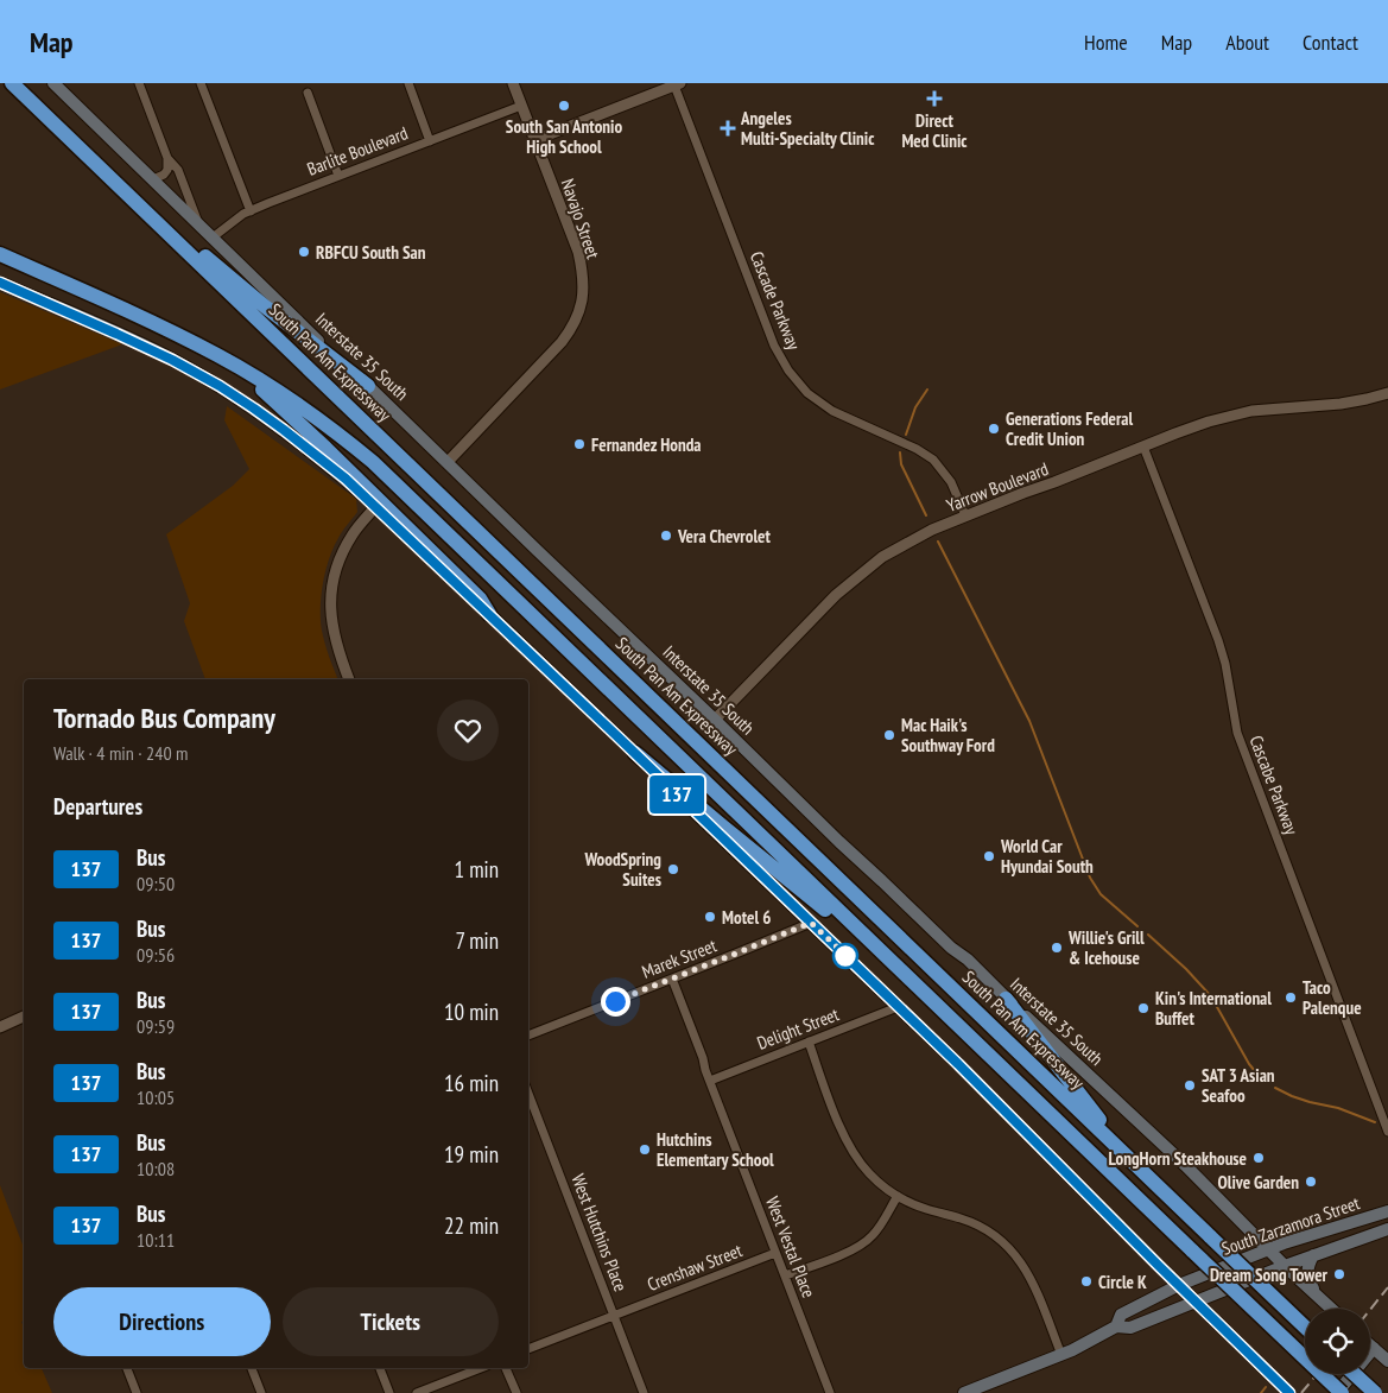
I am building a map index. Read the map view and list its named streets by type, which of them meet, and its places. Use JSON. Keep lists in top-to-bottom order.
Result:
{
  "streets": {
    "highway": ["South Pan Am Expressway"],
    "main road": ["Interstate 35 South", "South Zarzamora Street"],
    "street": [
      "Barlite Boulevard",
      "Navajo Street",
      "Cascade Parkway",
      "Yarrow Boulevard",
      "Cascabe Parkway",
      "Marek Street",
      "Delight Street",
      "West Hutchins Place",
      "West Vestal Place",
      "Crenshaw Street"
    ]
  },
  "crossings": [
    ["Barlite Boulevard", "Navajo Street"],
    ["Barlite Boulevard", "Interstate 35 South"],
    ["Navajo Street", "Interstate 35 South"],
    ["Cascade Parkway", "Yarrow Boulevard"],
    ["Interstate 35 South", "Yarrow Boulevard"],
    ["Interstate 35 South", "South Zarzamora Street"],
    ["Yarrow Boulevard", "Cascabe Parkway"],
    ["Marek Street", "West Vestal Place"],
    ["Delight Street", "West Vestal Place"],
    ["West Hutchins Place", "Crenshaw Street"],
    ["West Vestal Place", "Crenshaw Street"]
  ],
  "places": {
    "health": ["Direct Med Clinic", "Angeles Multi-Specialty Clinic"],
    "other": [
      "South San Antonio High School",
      "RBFCU South San",
      "Generations Federal Credit Union",
      "Fernandez Honda",
      "Vera Chevrolet",
      "Mac Haik's Southway Ford",
      "World Car Hyundai South",
      "WoodSpring Suites",
      "Motel 6",
      "Willie's Grill & Icehouse",
      "Taco Palenque",
      "Kin's International Buffet",
      "SAT 3 Asian Seafoo",
      "Hutchins Elementary School",
      "LongHorn Steakhouse",
      "Olive Garden",
      "Dream Song Tower",
      "Circle K"
    ]
  },
  "lines": ["bus line 137"],
  "page": {
    "header": "Map",
    "nav": [
      "Home",
      "Map",
      "About",
      "Contact"
    ],
    "on_map": "137",
    "heading": [
      ["Tornado Bus Company", "Walk · 4 min · 240 m"],
      "Departures"
    ],
    "list": [
      {
        "mark": "137",
        "name": "Bus",
        "note": "09:50",
        "value": "1 min"
      },
      {
        "mark": "137",
        "name": "Bus",
        "note": "09:56",
        "value": "7 min"
      },
      {
        "mark": "137",
        "name": "Bus",
        "note": "09:59",
        "value": "10 min"
      },
      {
        "mark": "137",
        "name": "Bus",
        "note": "10:05",
        "value": "16 min"
      },
      {
        "mark": "137",
        "name": "Bus",
        "note": "10:08",
        "value": "19 min"
      },
      {
        "mark": "137",
        "name": "Bus",
        "note": "10:11",
        "value": "22 min"
      }
    ],
    "buttons": ["Directions", "Tickets"]
  }
}
